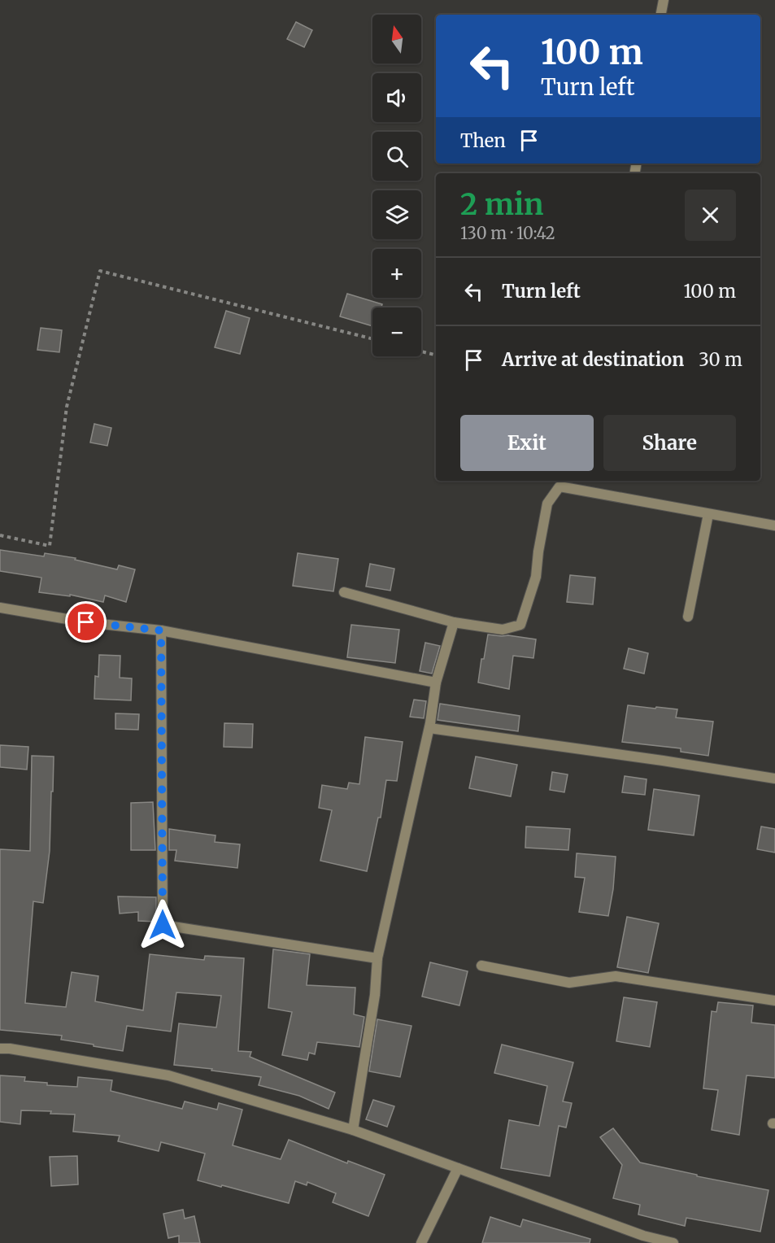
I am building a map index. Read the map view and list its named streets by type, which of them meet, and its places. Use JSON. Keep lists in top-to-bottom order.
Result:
{
  "north": "top",
  "page": {
    "map_buttons": ["+", "−"],
    "turn": ["100 m", "Turn left"],
    "then": "Then",
    "heading": ["2 min", "130 m · 10:42"],
    "list": [
      {
        "name": "Turn left",
        "value": "100 m"
      },
      {
        "name": "Arrive at destination",
        "value": "30 m"
      }
    ],
    "buttons": ["Exit", "Share"]
  }
}
